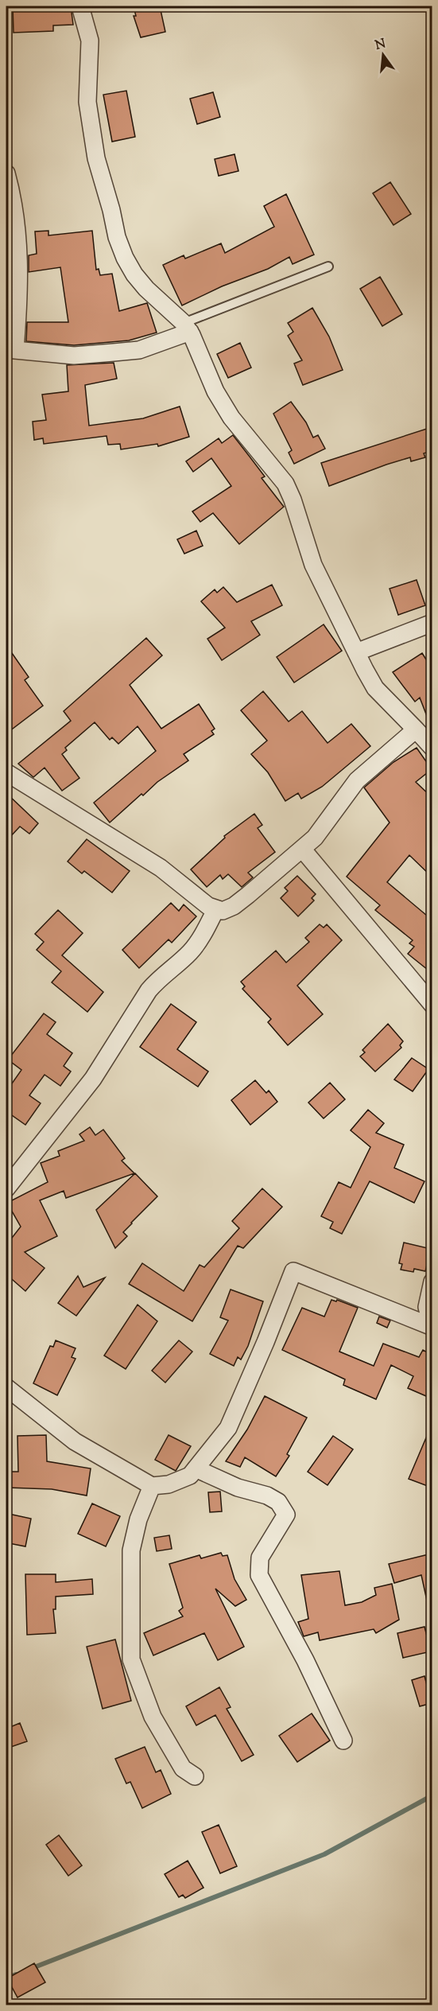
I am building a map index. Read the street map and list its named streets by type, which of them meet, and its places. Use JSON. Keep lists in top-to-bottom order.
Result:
{
  "north": "top"
}
